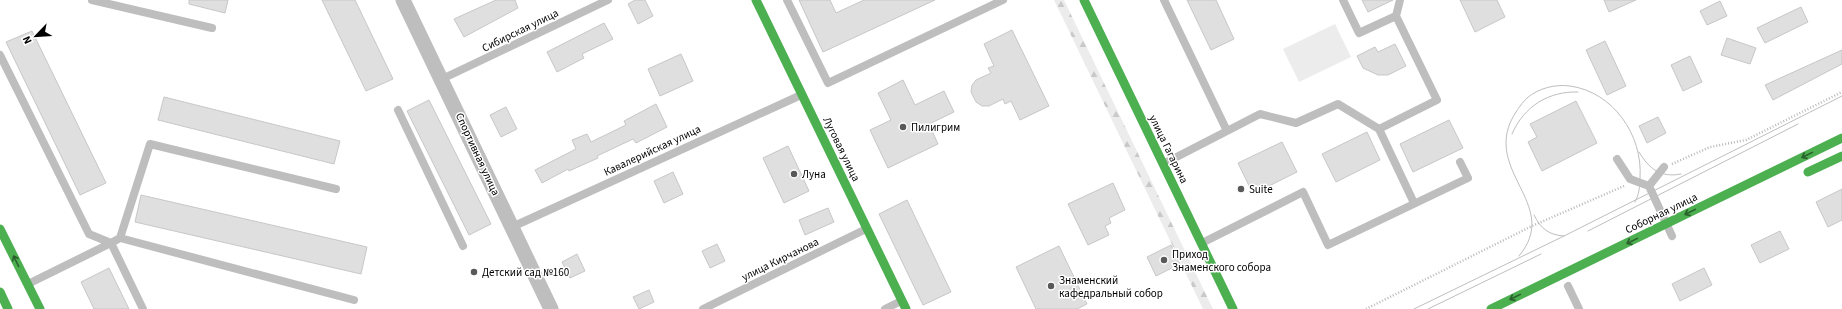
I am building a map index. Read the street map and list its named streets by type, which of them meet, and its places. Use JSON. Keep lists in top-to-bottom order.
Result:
{
  "streets": {
    "street": [
      "Луговая улица",
      "улица Гагарина",
      "Спортивная улица",
      "Соборная улица"
    ],
    "lane": ["Сибирская улица", "Кавалерийская улица", "улица Кирчанова"]
  },
  "crossings": [
    ["Сибирская улица", "Спортивная улица"],
    ["Луговая улица", "Кавалерийская улица"],
    ["Луговая улица", "улица Кирчанова"],
    ["Кавалерийская улица", "Спортивная улица"]
  ],
  "one_way": ["Соборная улица"],
  "places": [
    "Пилигрим",
    "Луна",
    "Suite",
    "Приход Знаменского собора",
    "Детский сад №160",
    "Знаменский кафедральный собор"
  ],
  "north": "bottom left"
}
